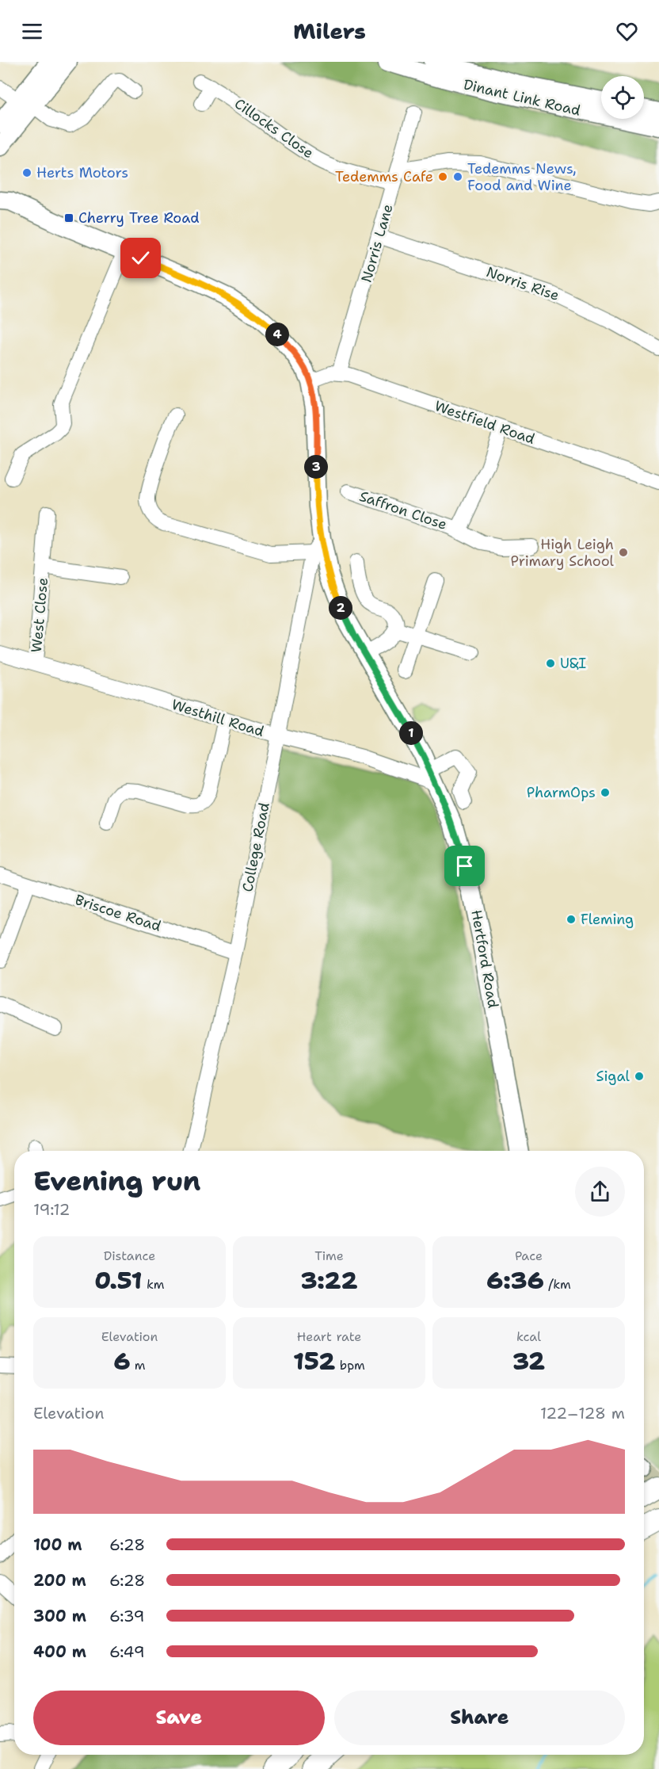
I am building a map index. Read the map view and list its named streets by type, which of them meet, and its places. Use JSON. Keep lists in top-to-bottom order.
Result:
{
  "streets": {
    "main road": ["Dinant Link Road", "Hertford Road"],
    "street": [
      "Cillocks Close",
      "Norris Lane",
      "Norris Rise",
      "Westfield Road",
      "Saffron Close",
      "West Close",
      "Westhill Road",
      "College Road",
      "Briscoe Road"
    ]
  },
  "crossings": [
    ["Cillocks Close", "Norris Lane"],
    ["Norris Lane", "Norris Rise"],
    ["Norris Lane", "Westfield Road"],
    ["Westfield Road", "Saffron Close"],
    ["West Close", "Westhill Road"],
    ["Westhill Road", "College Road"],
    ["Westhill Road", "Hertford Road"],
    ["College Road", "Briscoe Road"],
    ["College Road", "Hertford Road"]
  ],
  "places": {
    "other": [
      "Herts Motors",
      "Tedemms Cafe",
      "Tedemms News, Food and Wine",
      "High Leigh Primary School",
      "U&I",
      "PharmOps",
      "Fleming",
      "Sigal"
    ],
    "transit": ["Cherry Tree Road"]
  },
  "page": {
    "header": "Milers",
    "pins": [
      "4",
      "3",
      "2",
      "1"
    ],
    "heading": ["Evening run", "19:12"],
    "stats": [
      ["Distance", "0.51 km"],
      ["Time", "3:22"],
      ["Pace", "6:36 /km"],
      ["Elevation", "6 m"],
      ["Heart rate", "152 bpm"],
      ["kcal", "32"]
    ],
    "chart": ["Elevation", "122–128 m"],
    "list": [
      {
        "name": "100 m",
        "note": "6:28"
      },
      {
        "name": "200 m",
        "note": "6:28"
      },
      {
        "name": "300 m",
        "note": "6:39"
      },
      {
        "name": "400 m",
        "note": "6:49"
      }
    ],
    "buttons": ["Save", "Share"]
  }
}
